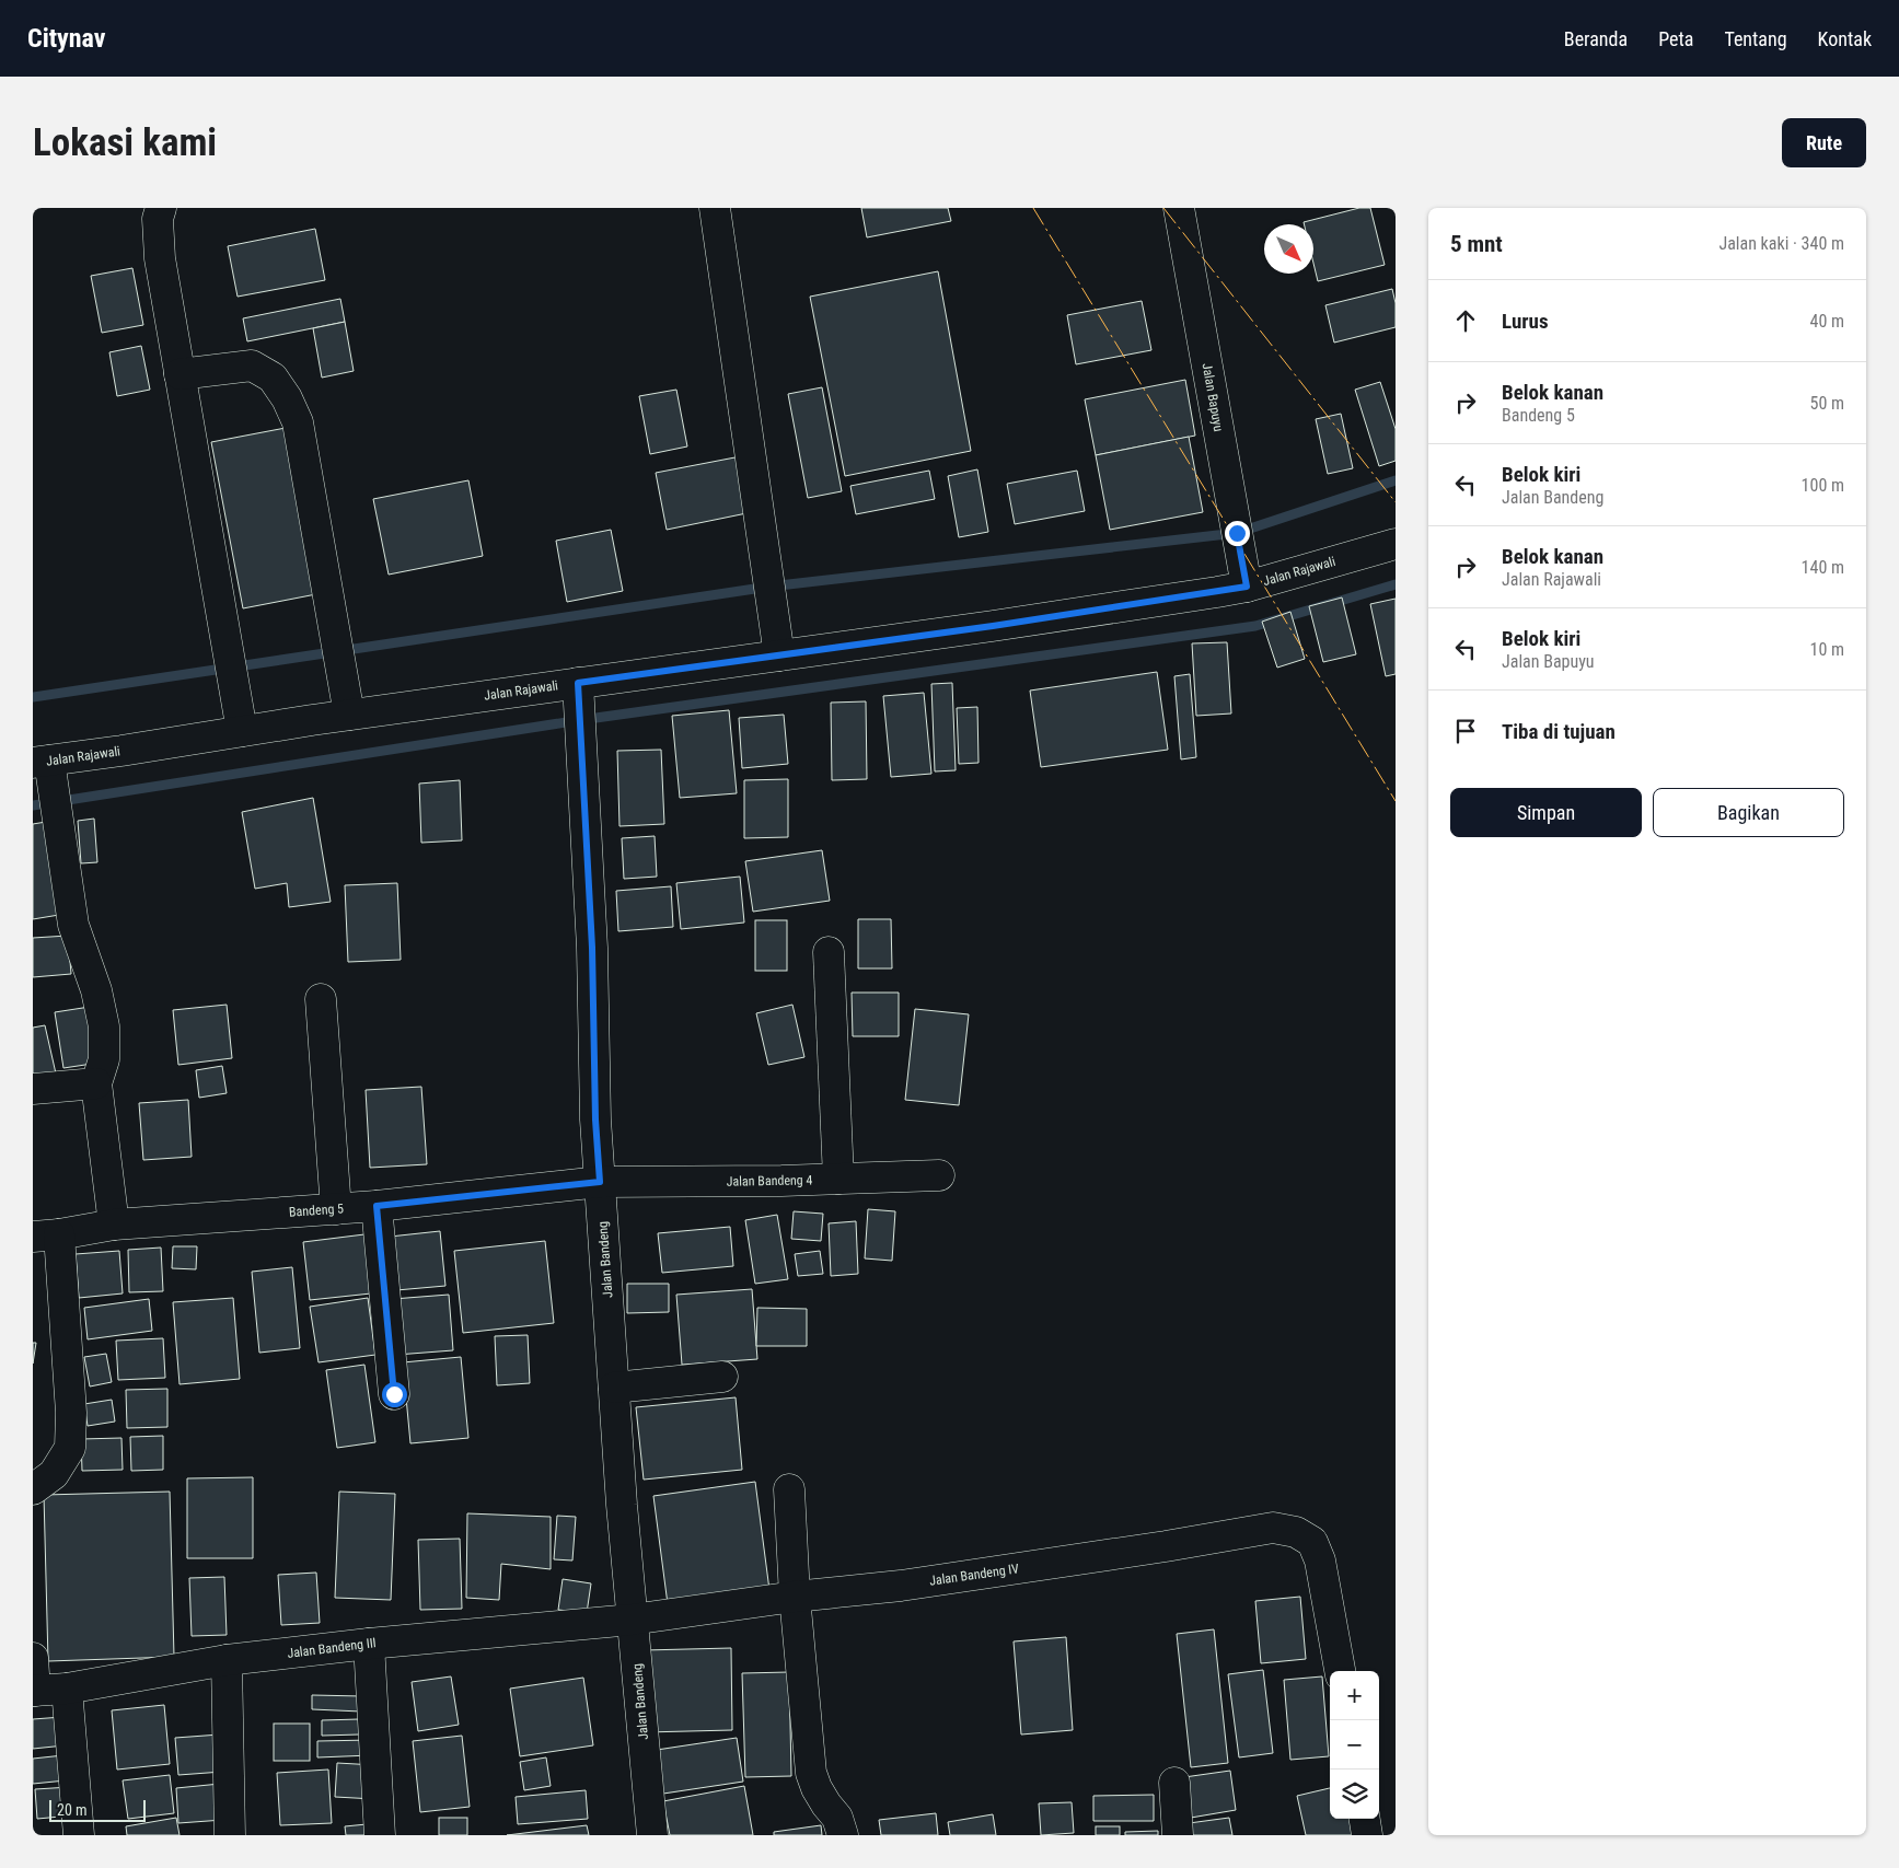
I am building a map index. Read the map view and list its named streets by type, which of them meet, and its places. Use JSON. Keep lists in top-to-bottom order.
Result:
{
  "streets": {
    "street": [
      "Jalan Bapuyu",
      "Jalan Rajawali",
      "Jalan Bandeng 4",
      "Bandeng 5",
      "Jalan Bandeng",
      "Jalan Bandeng IV",
      "Jalan Bandeng III"
    ]
  },
  "crossings": [
    ["Jalan Bapuyu", "Jalan Rajawali"],
    ["Jalan Rajawali", "Jalan Bandeng"],
    ["Jalan Bandeng 4", "Bandeng 5"],
    ["Jalan Bandeng 4", "Jalan Bandeng"],
    ["Bandeng 5", "Jalan Bandeng"],
    ["Jalan Bandeng", "Jalan Bandeng IV"],
    ["Jalan Bandeng", "Jalan Bandeng III"],
    ["Jalan Bandeng IV", "Jalan Bandeng III"]
  ],
  "scale_bar": "20 m",
  "north": "bottom right",
  "page": {
    "header": "Citynav",
    "nav": [
      "Beranda",
      "Peta",
      "Tentang",
      "Kontak"
    ],
    "buttons": [
      "Rute",
      ["Simpan", "Bagikan"]
    ],
    "title": "Lokasi kami",
    "heading": ["5 mnt", "Jalan kaki · 340 m"],
    "list": [
      ["Lurus", "40 m"],
      ["Belok kanan", "Bandeng 5", "50 m"],
      ["Belok kiri", "Jalan Bandeng", "100 m"],
      ["Belok kanan", "Jalan Rajawali", "140 m"],
      ["Belok kiri", "Jalan Bapuyu", "10 m"],
      "Tiba di tujuan"
    ],
    "map_buttons": ["+", "−"],
    "scale": "20 m"
  }
}
